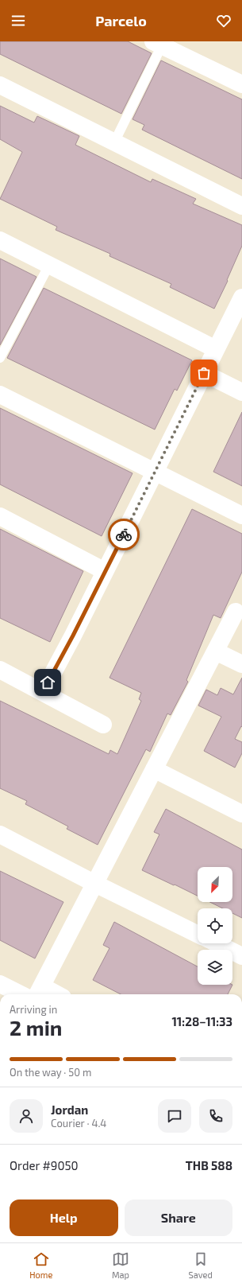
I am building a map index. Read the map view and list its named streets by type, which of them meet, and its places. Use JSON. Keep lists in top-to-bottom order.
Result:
{
  "north": "bottom left",
  "page": {
    "header": "Parcelo",
    "heading": ["2 min", "Arriving in", "11:28–11:33"],
    "panel": [
      "Jordan",
      "Courier · 4.4",
      "Order #9050",
      "THB 588"
    ],
    "bar": "On the way · 50 m",
    "buttons": ["Help", "Share"],
    "tabs": ["Home", "Map", "Saved"]
  }
}
